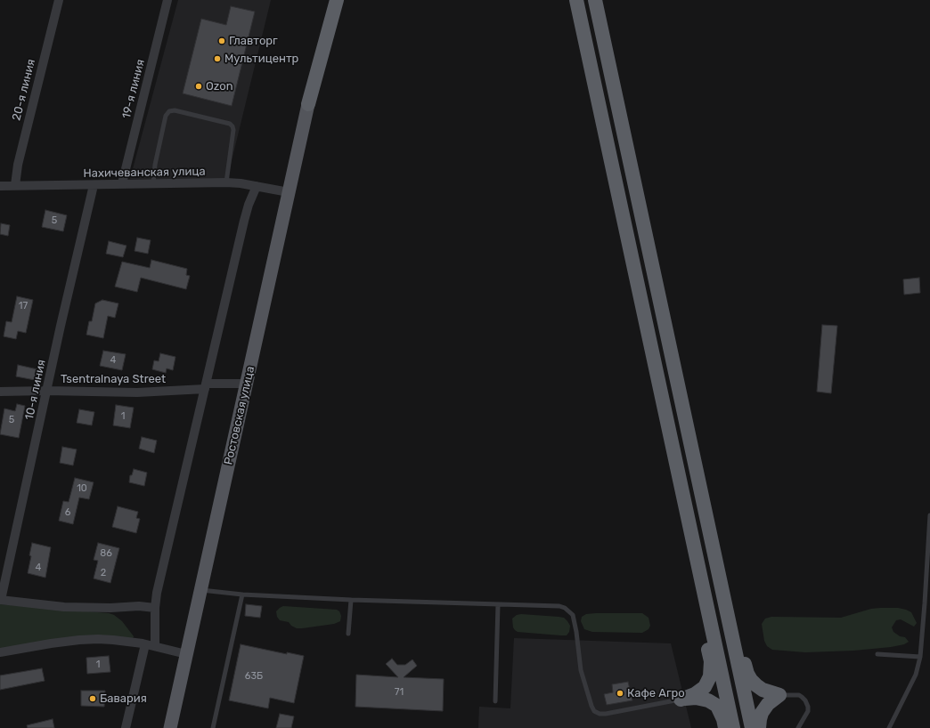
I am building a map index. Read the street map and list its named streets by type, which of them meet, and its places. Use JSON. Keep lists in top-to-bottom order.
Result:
{
  "streets": {
    "main road": ["Ростовская улица"],
    "street": [
      "19-я линия",
      "20-я линия",
      "Нахичеванская улица",
      "Tsentralnaya Street",
      "10-я линия"
    ]
  },
  "crossings": [
    ["19-я линия", "Нахичеванская улица"],
    ["20-я линия", "Нахичеванская улица"],
    ["Нахичеванская улица", "10-я линия"],
    ["Нахичеванская улица", "Ростовская улица"],
    ["Tsentralnaya Street", "10-я линия"],
    ["Tsentralnaya Street", "Ростовская улица"]
  ],
  "places": [
    "Главторг",
    "Мультицентр",
    "Ozon",
    "Кафе Агро",
    "Бавария"
  ],
  "house_numbers": [
    "5",
    "17",
    "4",
    "1",
    "5",
    "10",
    "6",
    "86",
    "4",
    "2",
    "1",
    "63Б",
    "71"
  ]
}
